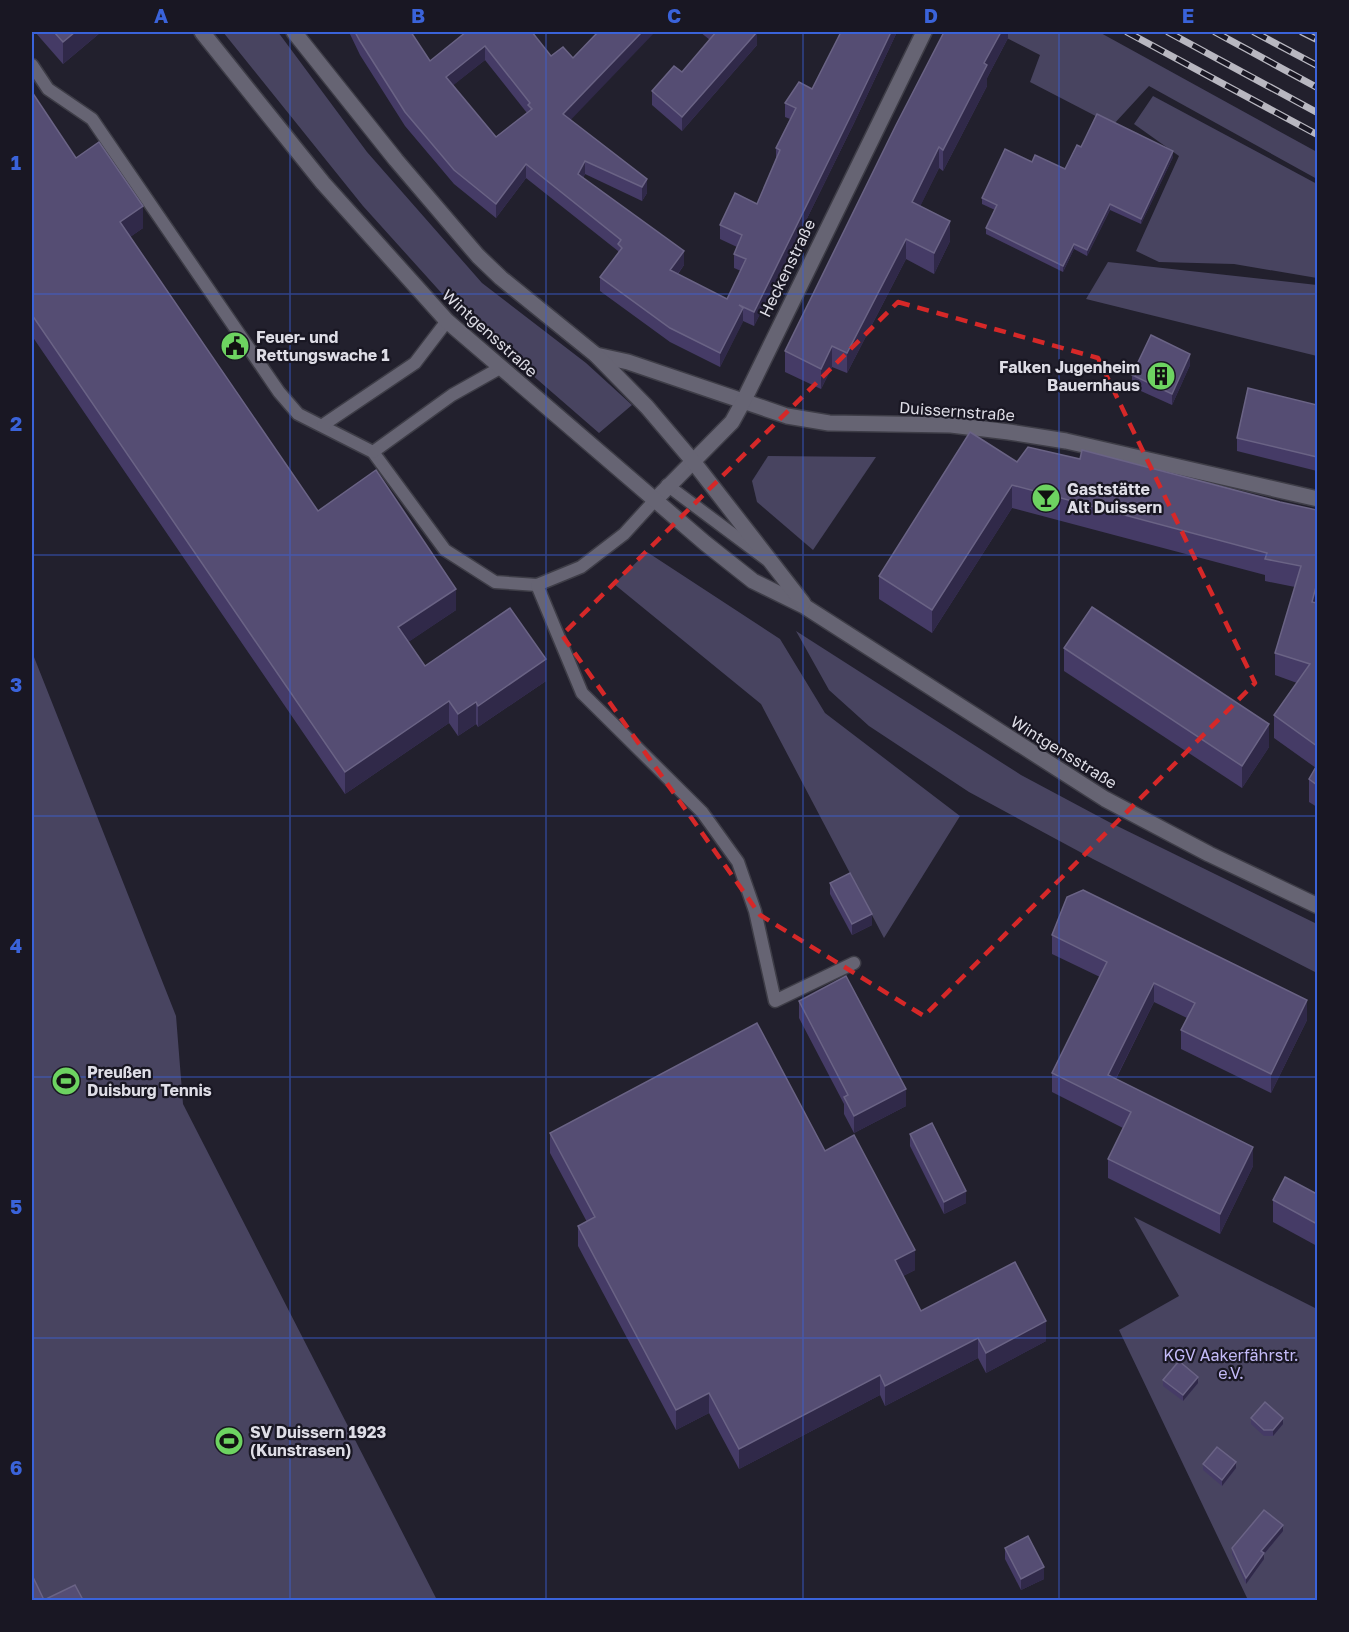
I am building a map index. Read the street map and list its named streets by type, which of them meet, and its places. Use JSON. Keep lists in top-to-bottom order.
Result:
{
  "streets": {
    "main road": ["Heckenstraße", "Wintgensstraße", "Duissernstraße"]
  },
  "crossings": [
    ["Heckenstraße", "Wintgensstraße"],
    ["Heckenstraße", "Duissernstraße"],
    ["Wintgensstraße", "Duissernstraße"]
  ],
  "parks": ["KGV Aakerfährstr. e.V."],
  "places": {
    "public building": ["Feuer- und Rettungswache 1"],
    "building": ["Falken Jugenheim Bauernhaus"],
    "bar": ["Gaststätte Alt Duissern"],
    "sports": ["Preußen Duisburg Tennis", "SV Duissern 1923 (Kunstrasen)"]
  },
  "grid": {
    "columns": [
      "A",
      "B",
      "C",
      "D",
      "E"
    ],
    "rows": [
      "1",
      "2",
      "3",
      "4",
      "5",
      "6"
    ]
  }
}
